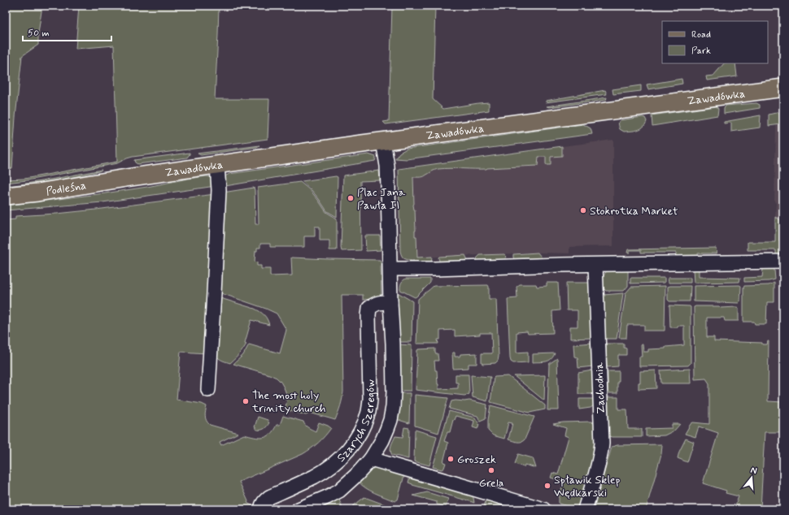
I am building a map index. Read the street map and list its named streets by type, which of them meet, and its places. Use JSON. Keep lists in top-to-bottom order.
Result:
{
  "streets": {
    "main road": ["Zawadówka", "Podleśna"],
    "street": ["Zachodnia", "Szarych Szeregów"]
  },
  "crossings": [
    ["Zawadówka", "Podleśna"]
  ],
  "places": [
    "Plac Jana Pawła II",
    "Stokrotka Market",
    "The most holy trinity church",
    "Groszek",
    "Grela",
    "Spławik Sklep Wędkarski"
  ],
  "legend": ["Road", "Park"],
  "scale_bar": "50 m",
  "north": "top"
}
